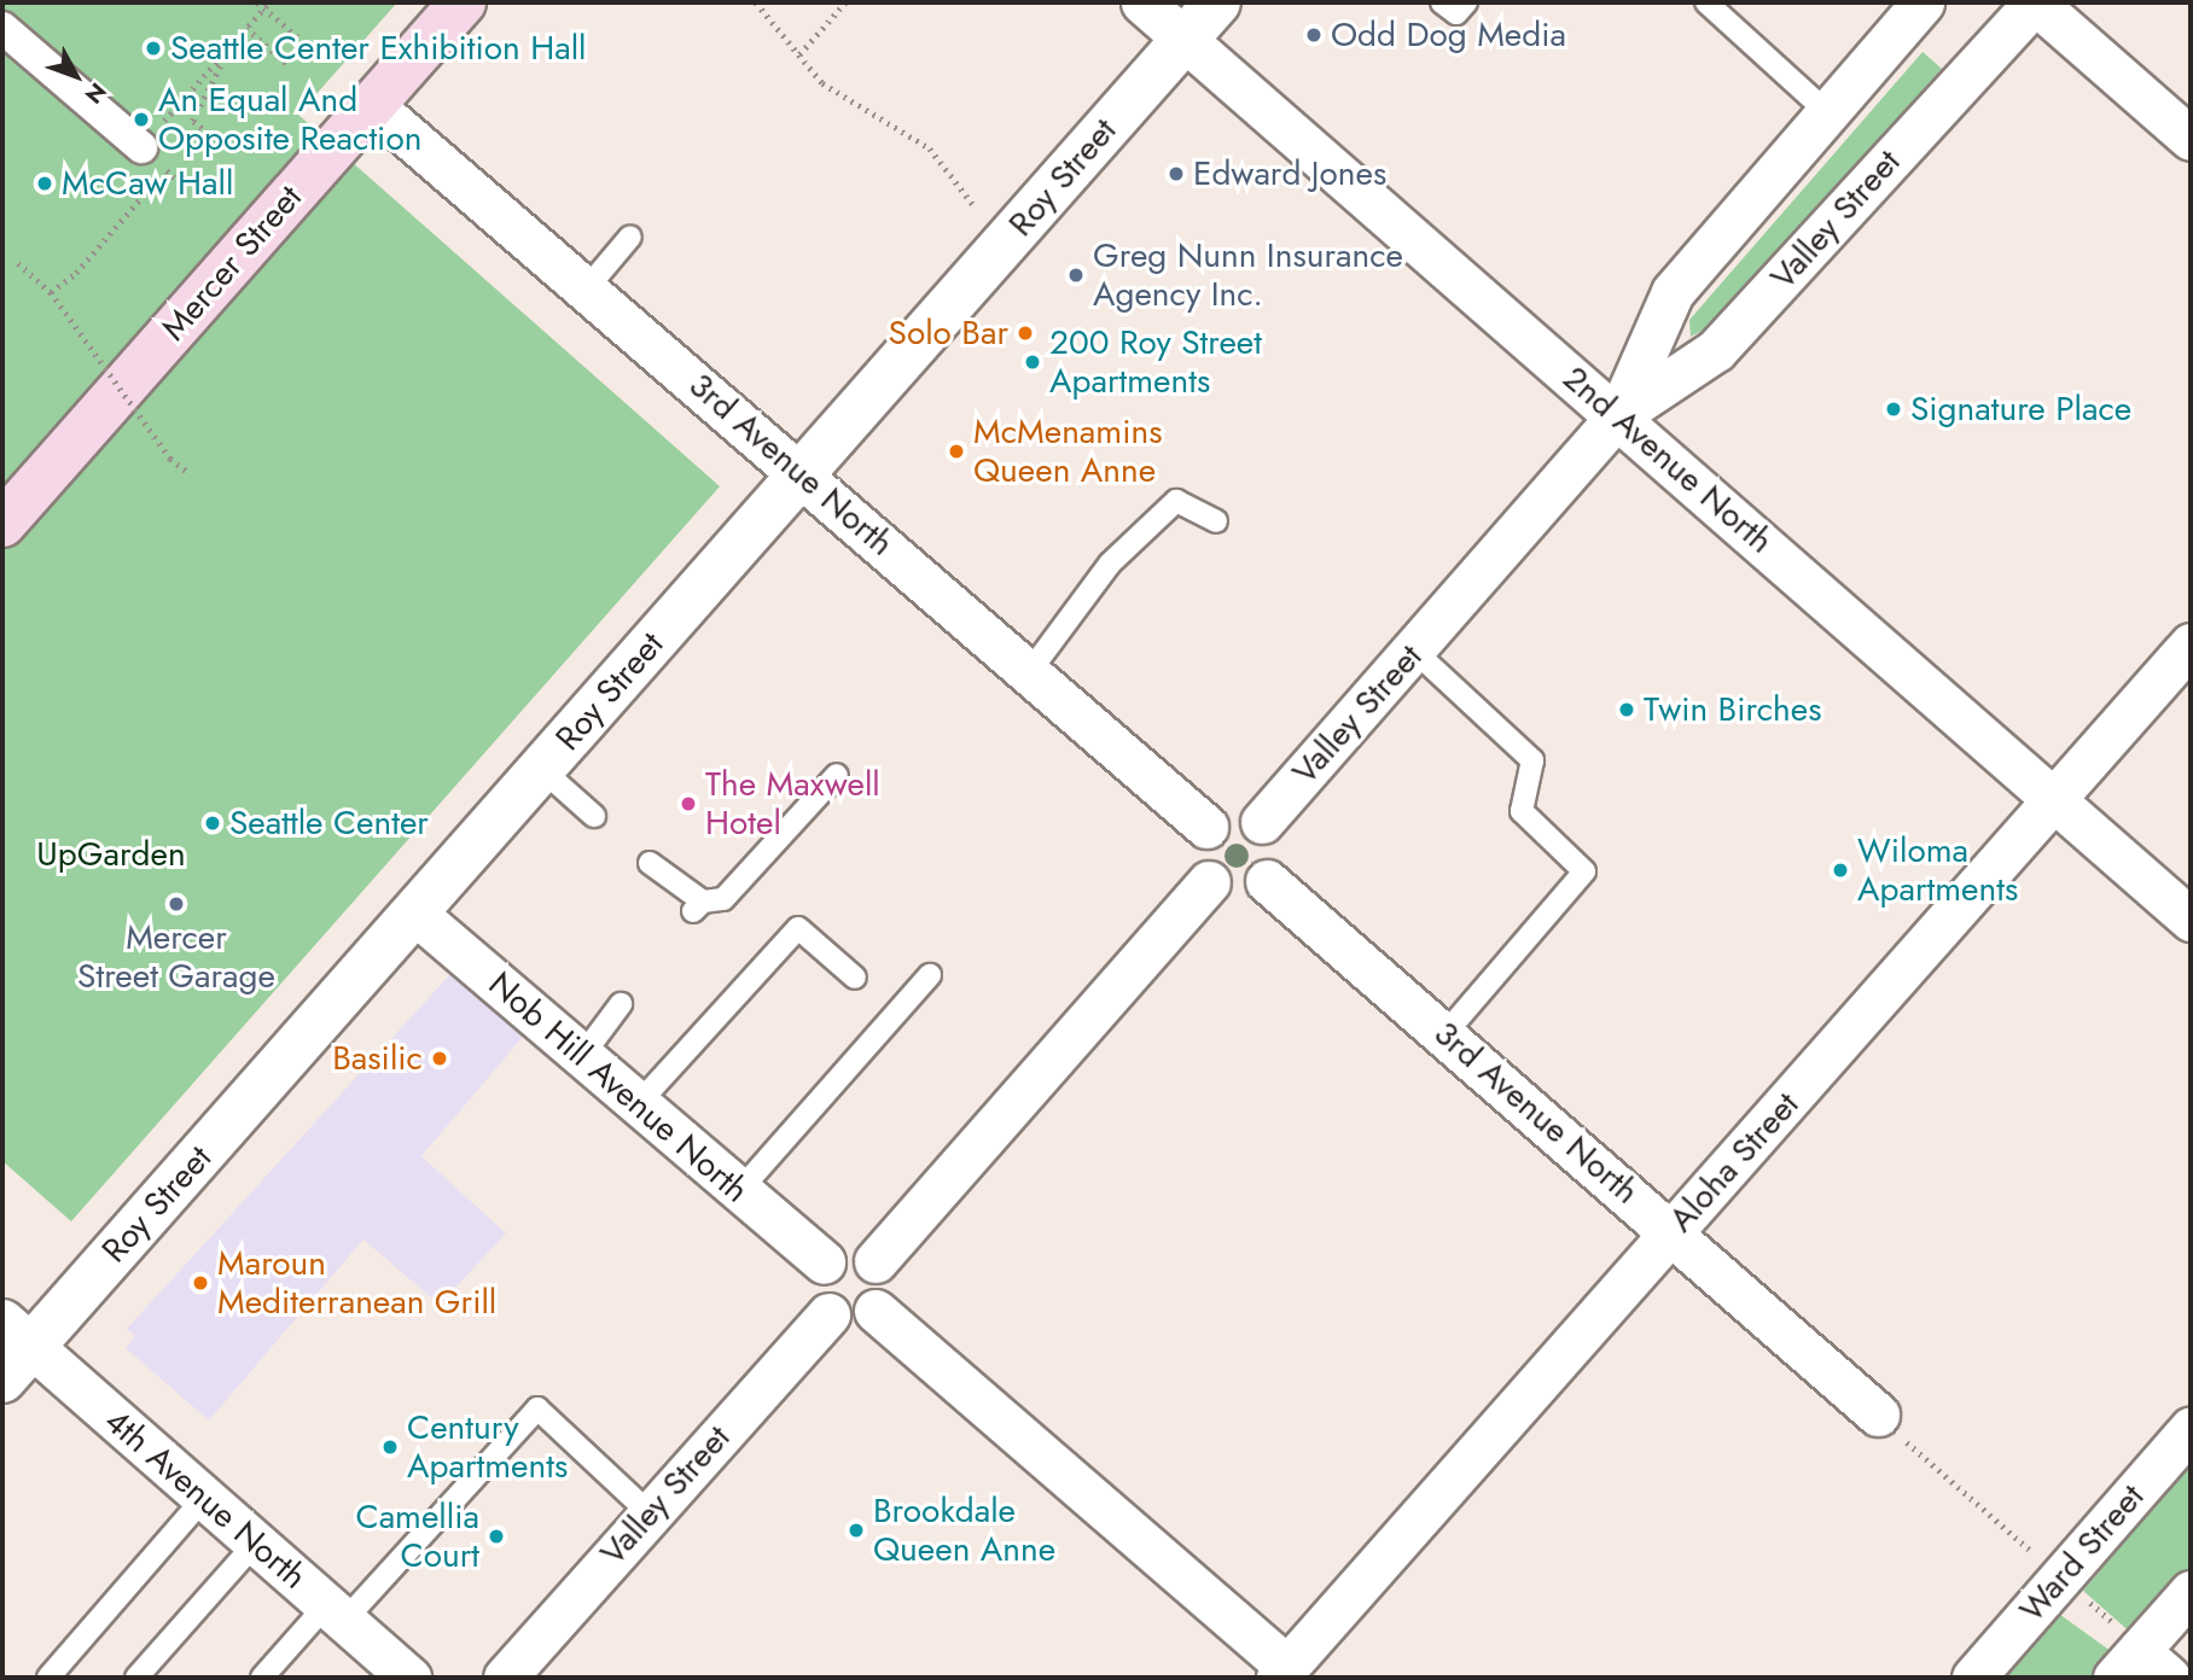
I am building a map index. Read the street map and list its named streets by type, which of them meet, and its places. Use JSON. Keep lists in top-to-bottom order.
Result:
{
  "streets": {
    "main road": ["Mercer Street"],
    "street": [
      "Roy Street",
      "Valley Street",
      "2nd Avenue North",
      "3rd Avenue North",
      "Nob Hill Avenue North",
      "Aloha Street",
      "4th Avenue North",
      "Ward Street"
    ]
  },
  "crossings": [
    ["Roy Street", "2nd Avenue North"],
    ["Roy Street", "3rd Avenue North"],
    ["Roy Street", "Nob Hill Avenue North"],
    ["Roy Street", "4th Avenue North"],
    ["Valley Street", "2nd Avenue North"],
    ["Valley Street", "3rd Avenue North"],
    ["Valley Street", "Nob Hill Avenue North"],
    ["Mercer Street", "3rd Avenue North"],
    ["2nd Avenue North", "Aloha Street"],
    ["3rd Avenue North", "Aloha Street"]
  ],
  "parks": ["UpGarden"],
  "places": [
    "Odd Dog Media",
    "Seattle Center Exhibition Hall",
    "An Equal And Opposite Reaction",
    "Edward Jones",
    "McCaw Hall",
    "Greg Nunn Insurance Agency Inc.",
    "Solo Bar",
    "200 Roy Street Apartments",
    "Signature Place",
    "McMenamins Queen Anne",
    "Twin Birches",
    "The Maxwell Hotel",
    "Seattle Center",
    "Wiloma Apartments",
    "Mercer Street Garage",
    "Basilic",
    "Maroun Mediterranean Grill",
    "Century Apartments",
    "Brookdale Queen Anne",
    "Camellia Court"
  ],
  "north": "bottom right"
}
